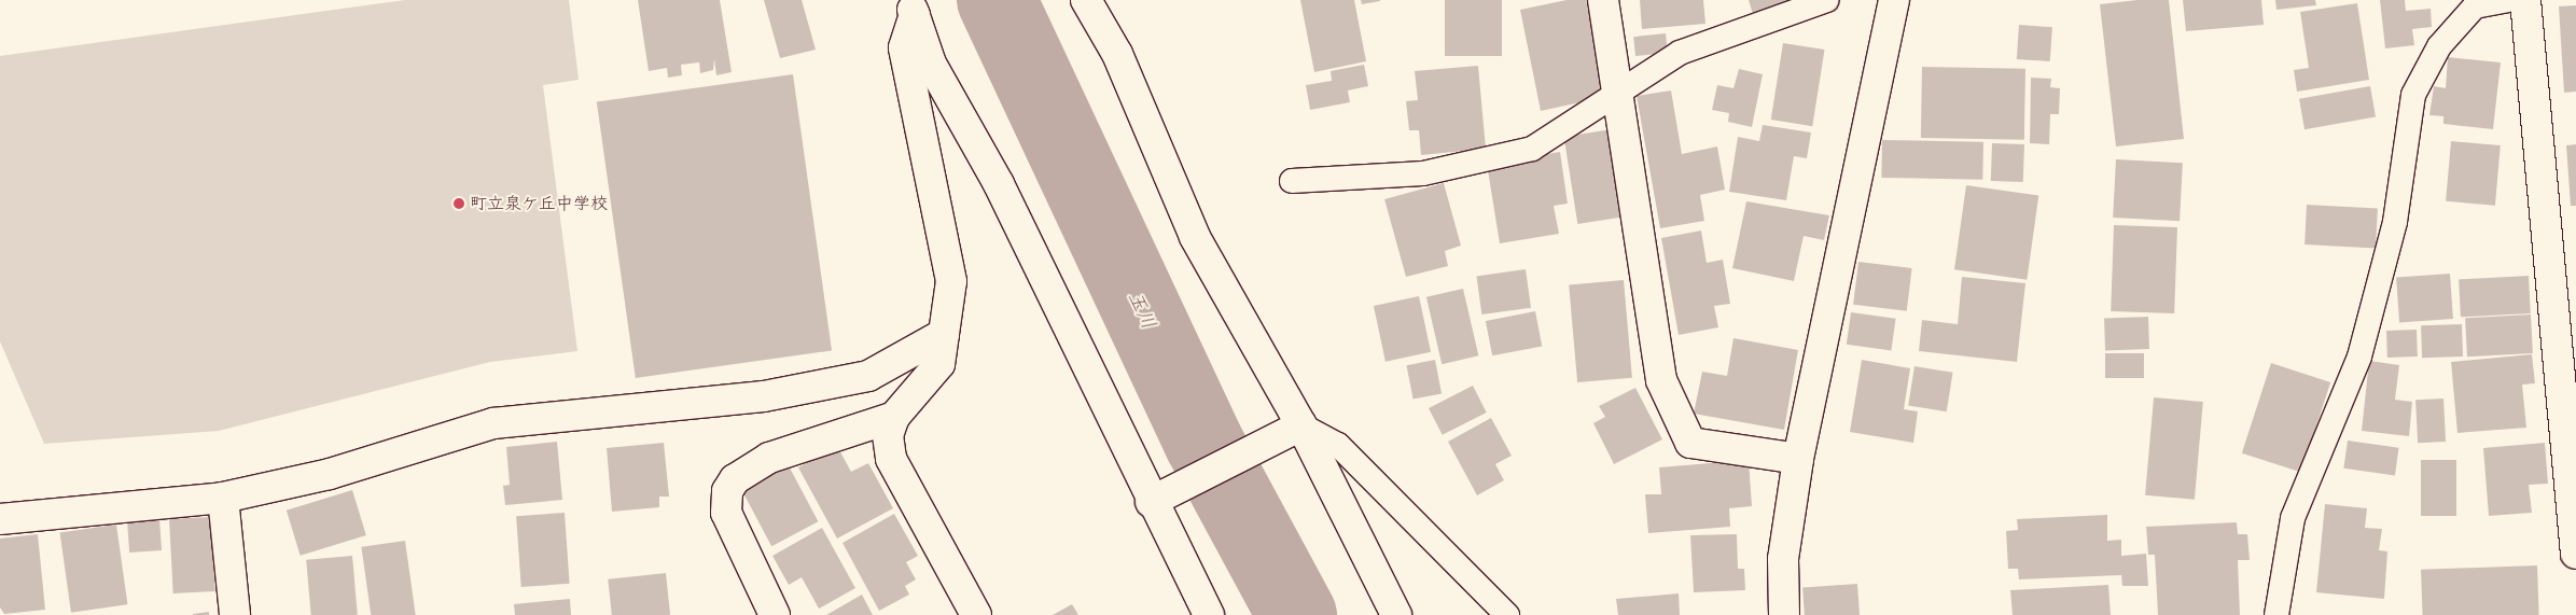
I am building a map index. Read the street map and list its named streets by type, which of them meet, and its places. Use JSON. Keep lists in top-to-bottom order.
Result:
{
  "water": ["玉川"],
  "places": ["町立泉ケ丘中学校"]
}
